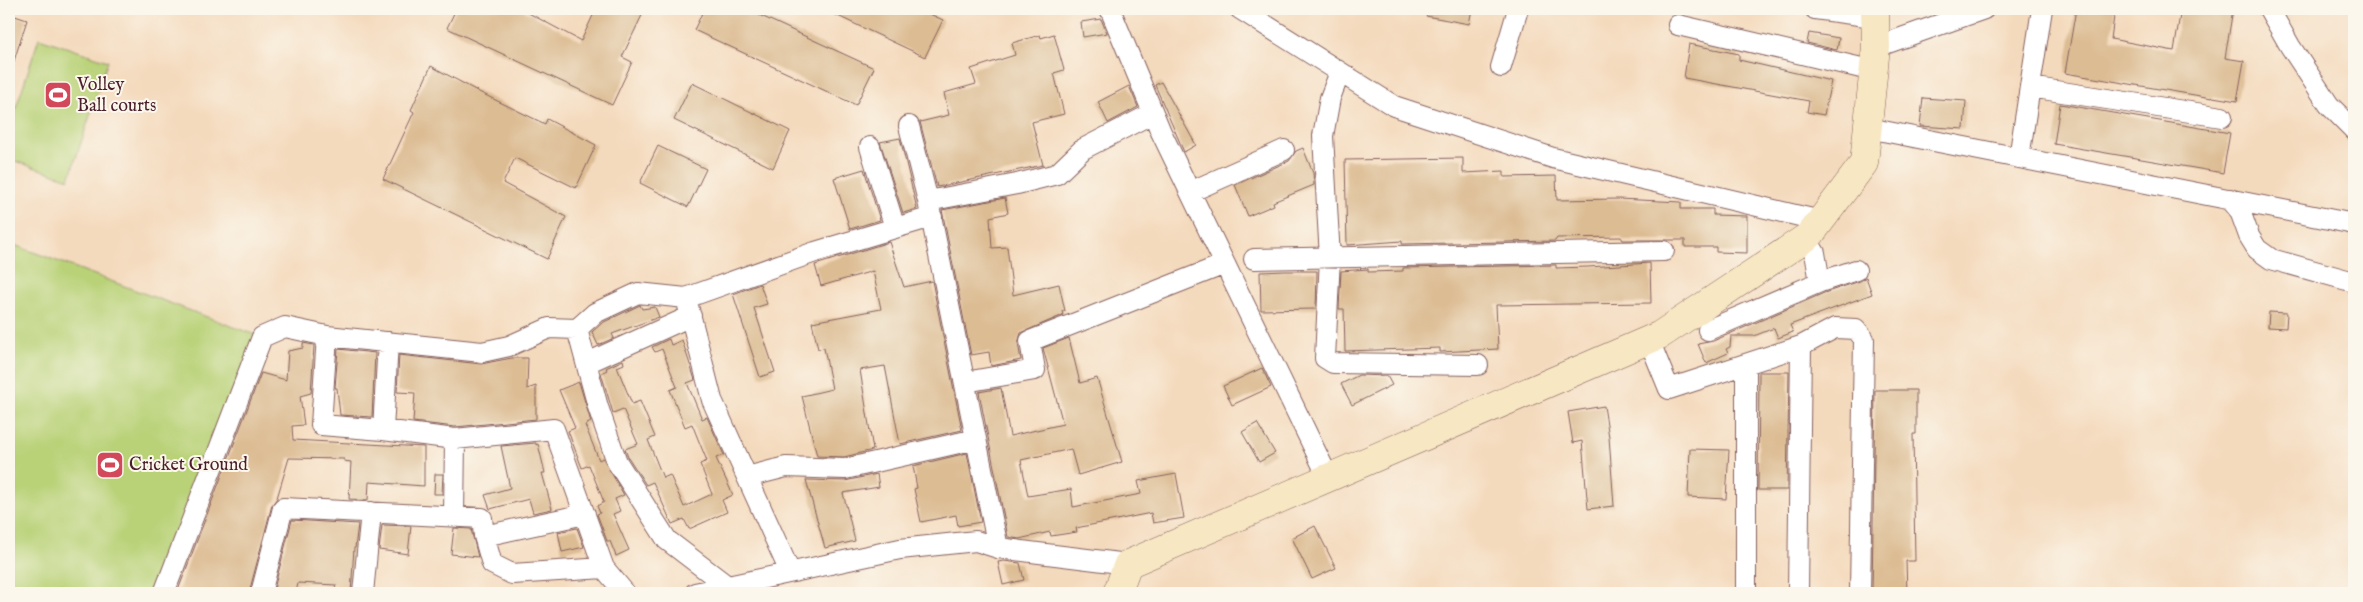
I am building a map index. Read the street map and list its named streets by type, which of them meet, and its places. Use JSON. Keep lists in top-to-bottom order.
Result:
{
  "places": {
    "sports": ["Volley Ball courts", "Cricket Ground"]
  }
}
